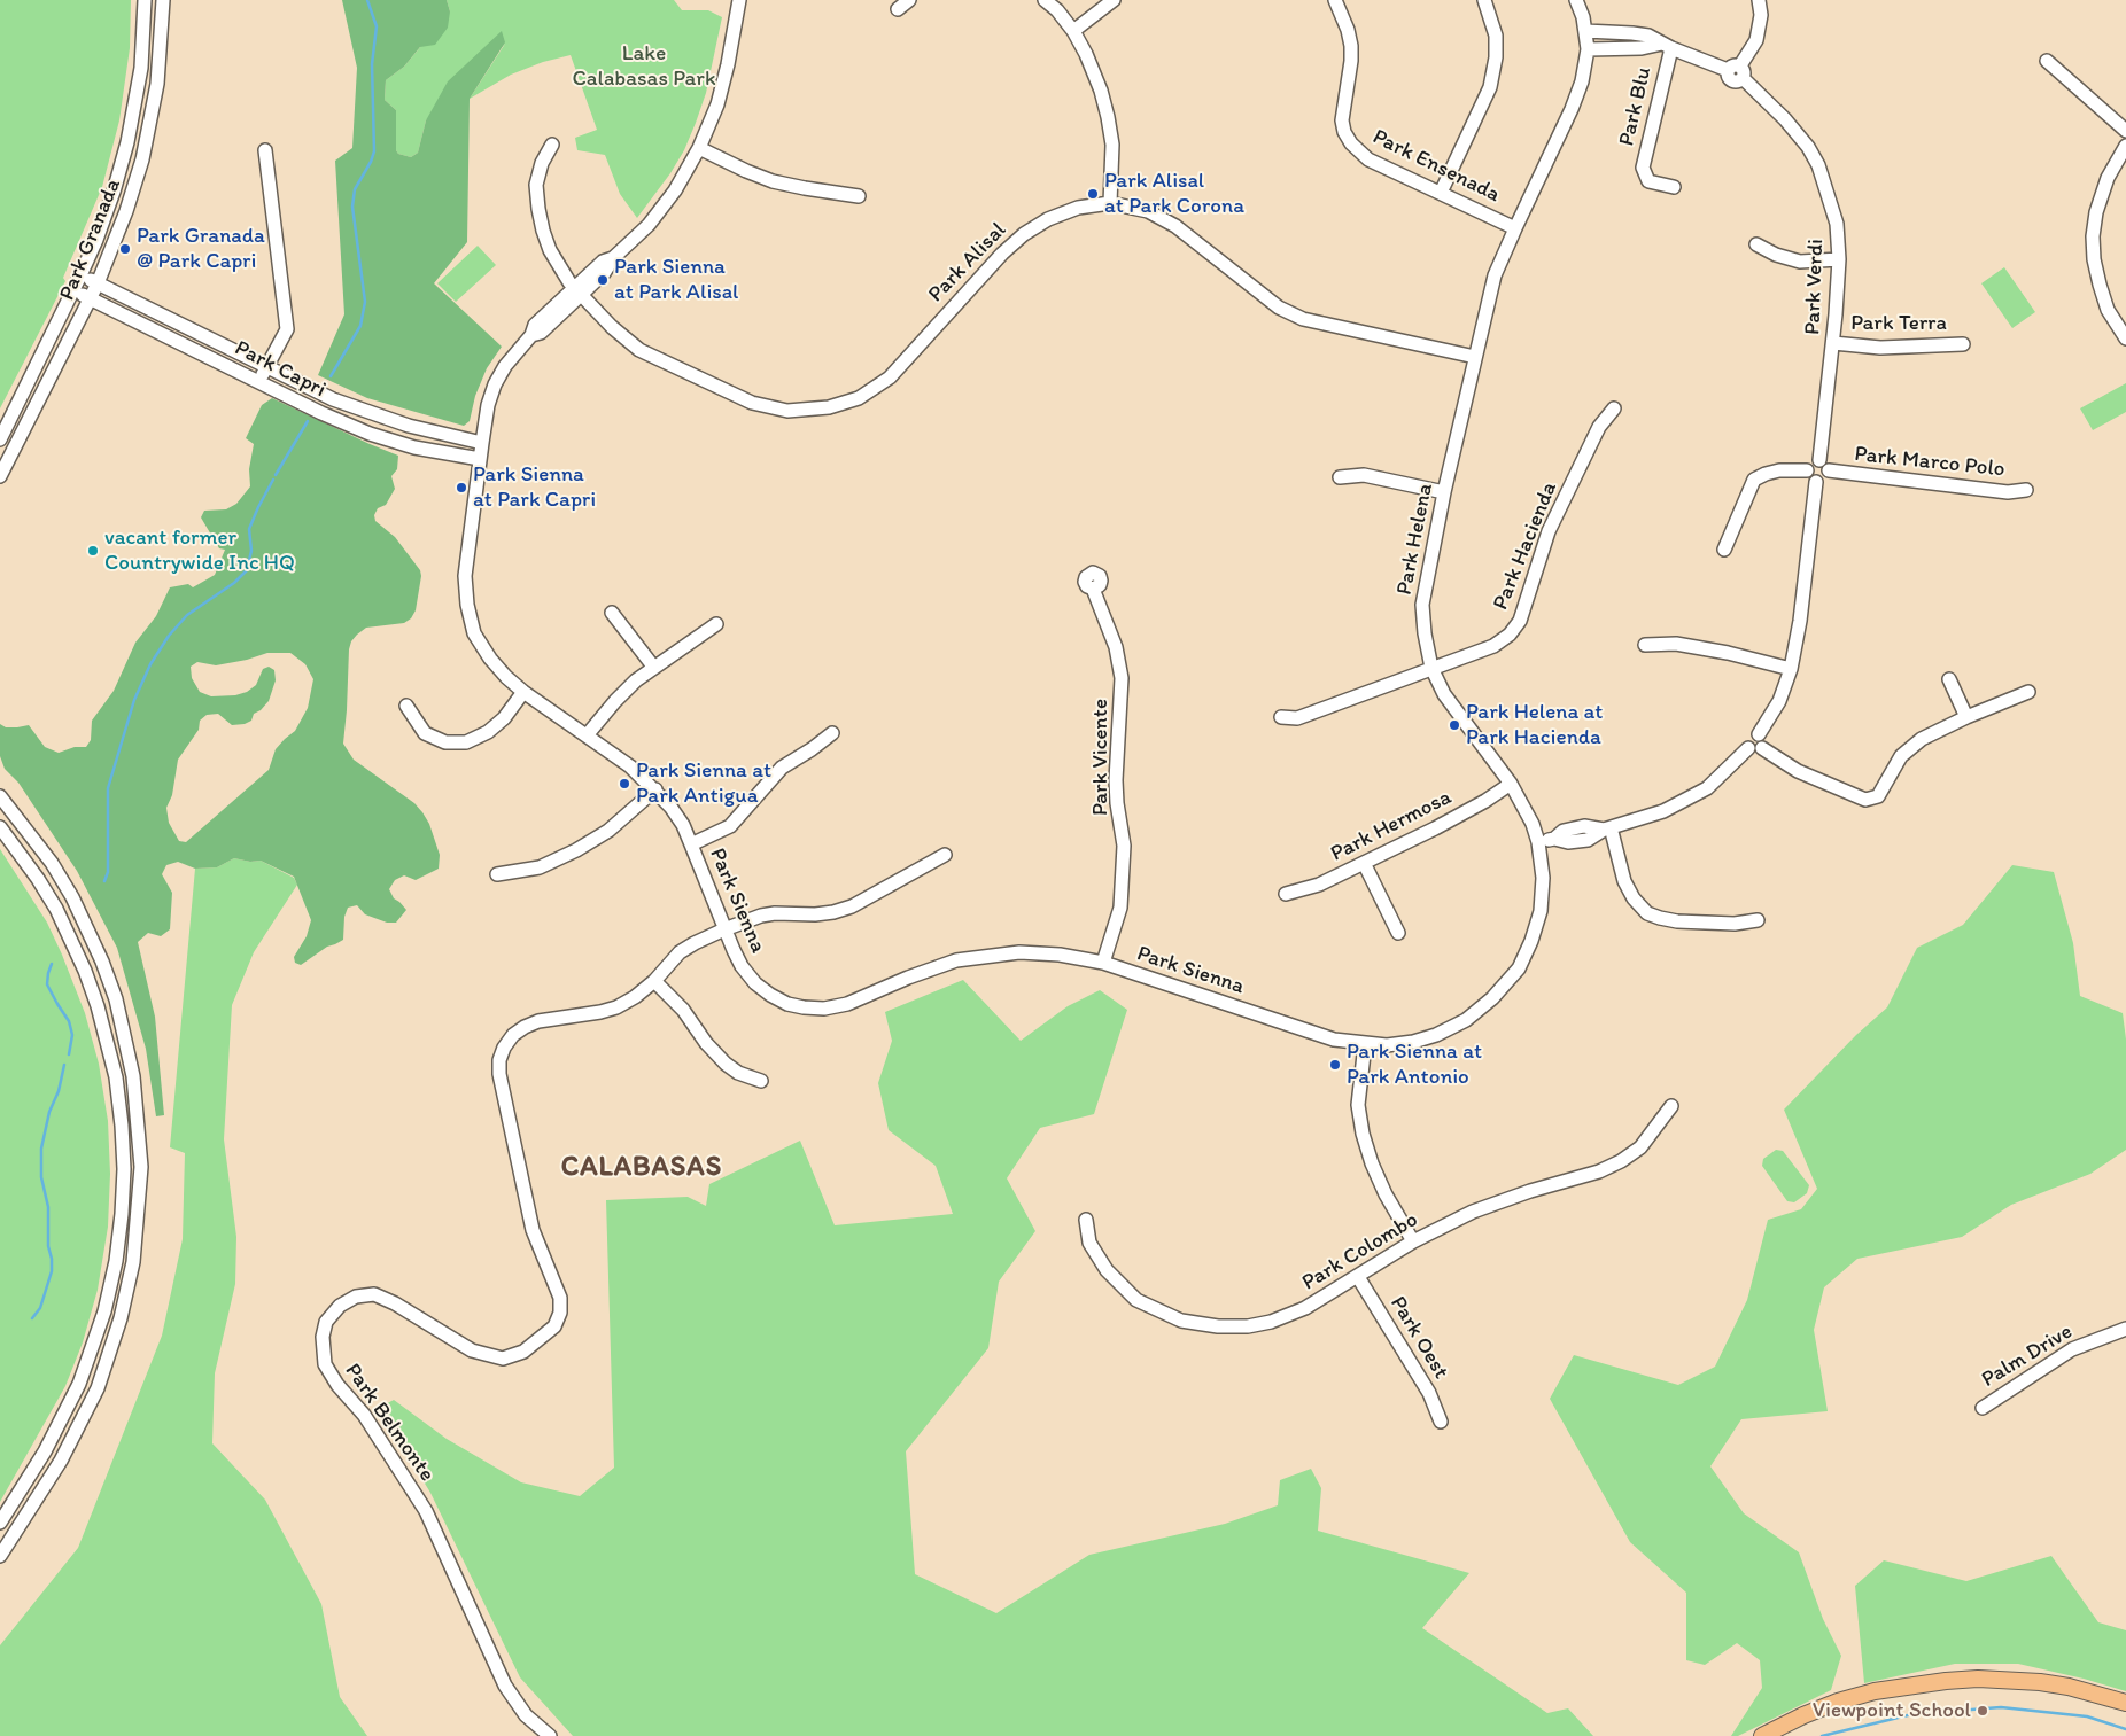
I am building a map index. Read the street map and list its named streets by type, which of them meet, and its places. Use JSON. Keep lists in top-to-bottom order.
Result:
{
  "streets": {
    "street": [
      "Park Blu",
      "Park Ensenada",
      "Park Granada",
      "Park Alisal",
      "Park Verdi",
      "Park Terra",
      "Park Capri",
      "Park Marco Polo",
      "Park Helena",
      "Park Hacienda",
      "Park Vicente",
      "Park Hermosa",
      "Park Sienna",
      "Park Colombo",
      "Park Oest",
      "Palm Drive",
      "Park Belmonte"
    ]
  },
  "crossings": [
    ["Park Blu", "Park Verdi"],
    ["Park Ensenada", "Park Helena"],
    ["Park Granada", "Park Capri"],
    ["Park Alisal", "Park Helena"],
    ["Park Alisal", "Park Sienna"],
    ["Park Verdi", "Park Terra"],
    ["Park Verdi", "Park Marco Polo"],
    ["Park Verdi", "Park Helena"],
    ["Park Capri", "Park Sienna"],
    ["Park Helena", "Park Hacienda"],
    ["Park Helena", "Park Hermosa"],
    ["Park Helena", "Park Sienna"],
    ["Park Vicente", "Park Sienna"],
    ["Park Sienna", "Park Belmonte"],
    ["Park Colombo", "Park Oest"]
  ],
  "districts": ["CALABASAS"],
  "parks": ["Lake Calabasas Park"],
  "places": [
    "Park Alisal at Park Corona",
    "Park Granada @ Park Capri",
    "Park Sienna at Park Alisal",
    "Park Sienna at Park Capri",
    "vacant former Countrywide Inc HQ",
    "Park Helena at Park Hacienda",
    "Park Sienna at Park Antigua",
    "Park Sienna at Park Antonio",
    "Viewpoint School"
  ]
}
